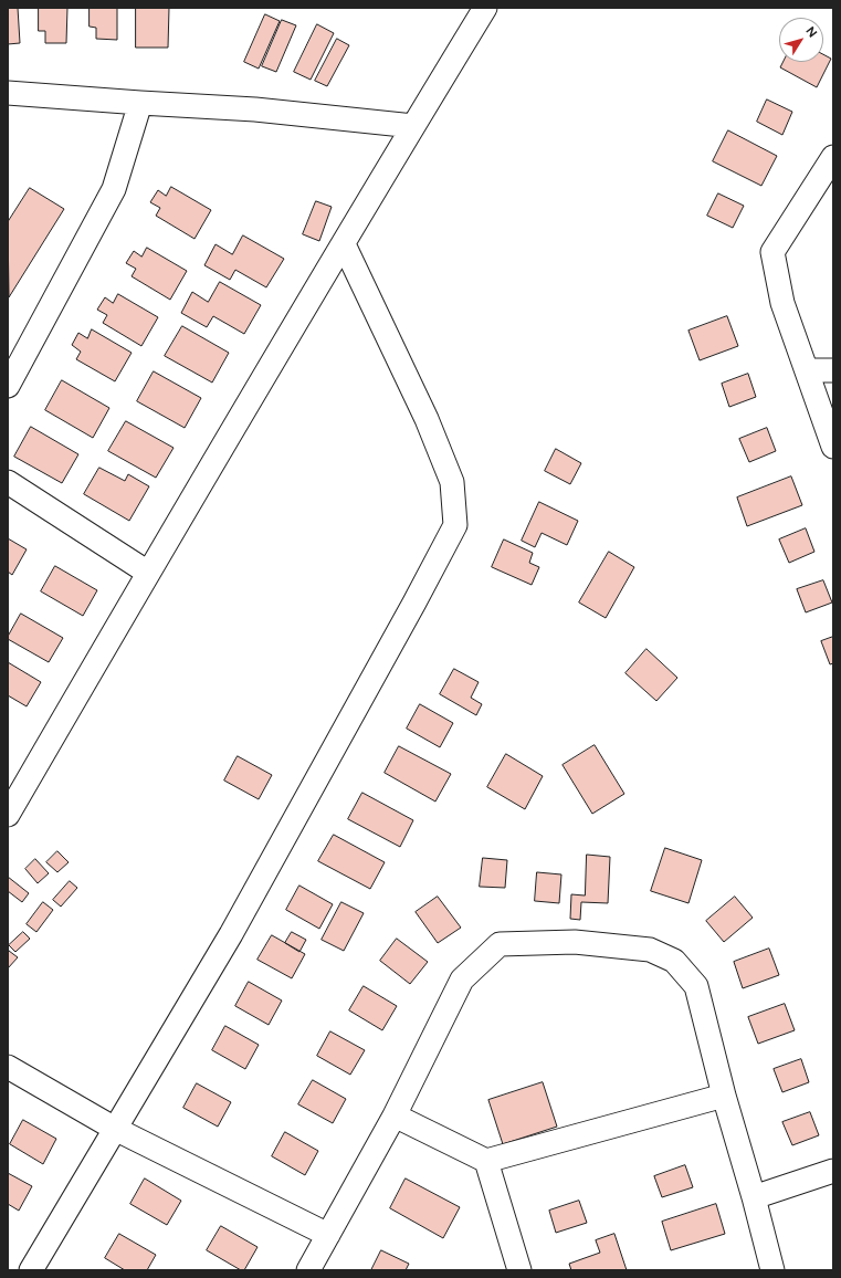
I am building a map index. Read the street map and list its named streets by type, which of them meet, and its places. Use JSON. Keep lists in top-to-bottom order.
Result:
{
  "north": "top right"
}
